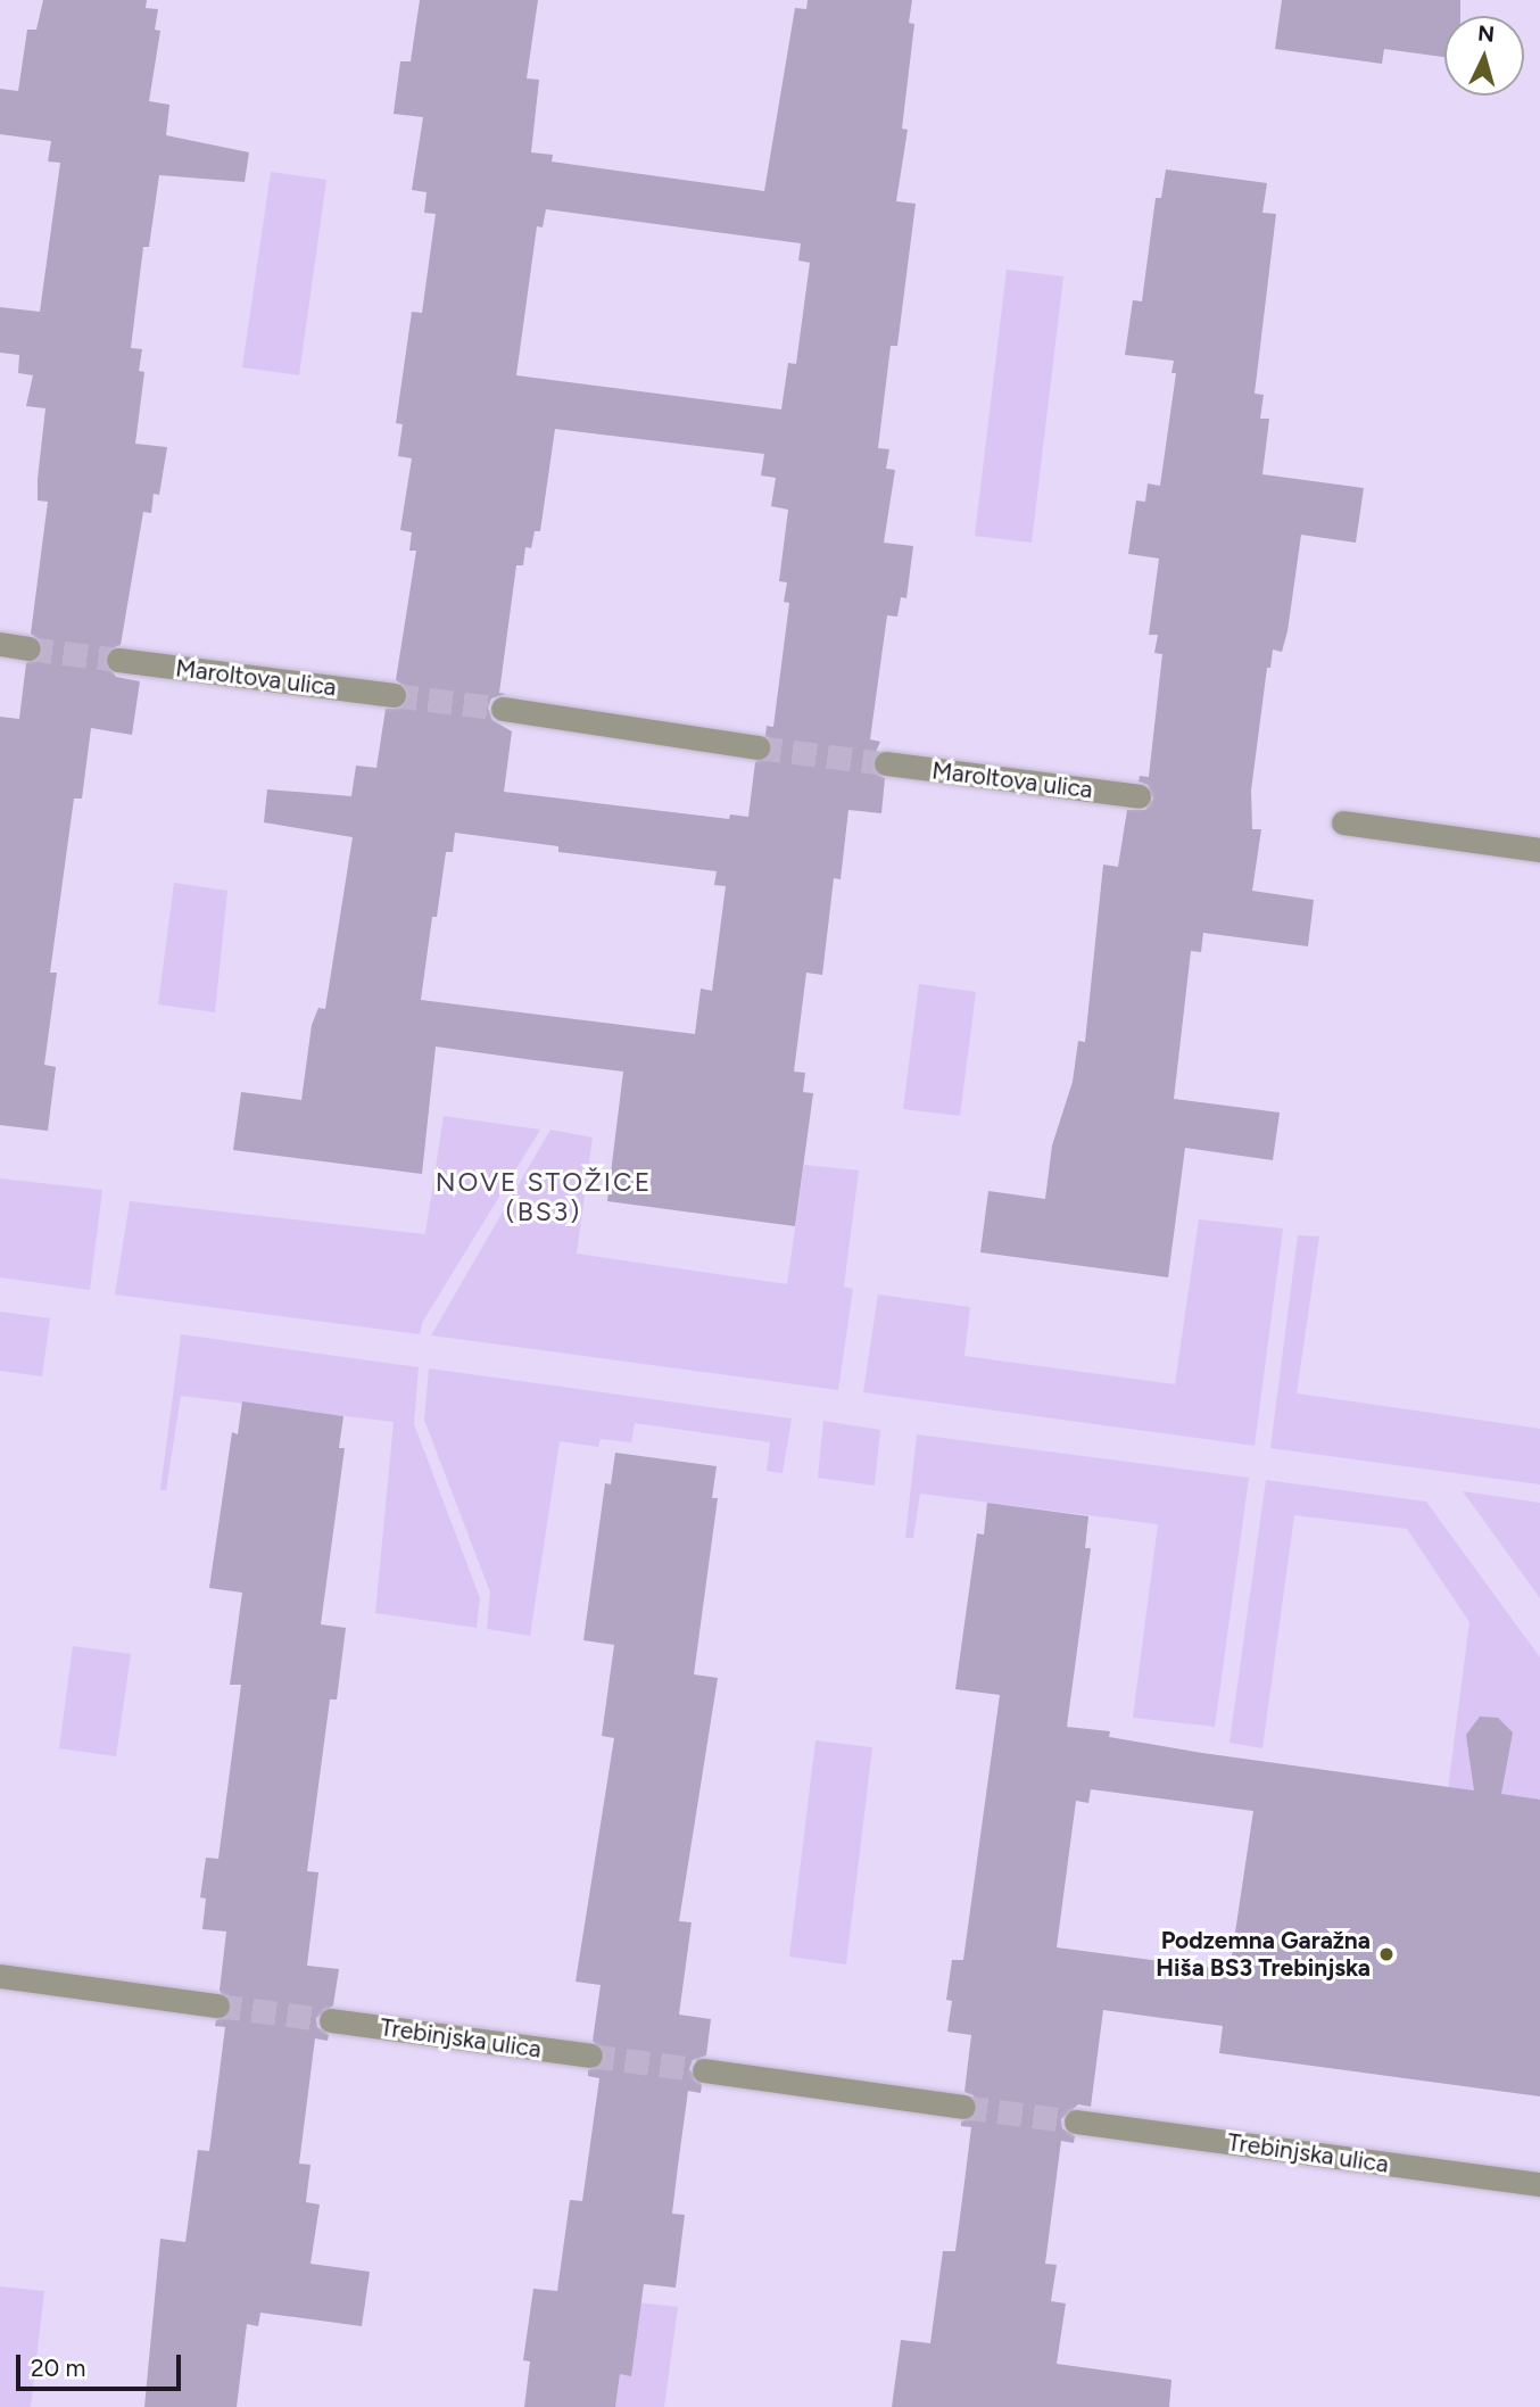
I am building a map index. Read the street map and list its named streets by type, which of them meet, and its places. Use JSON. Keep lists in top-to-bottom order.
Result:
{
  "streets": {
    "street": ["Maroltova ulica", "Trebinjska ulica"]
  },
  "districts": ["NOVE STOŽICE (BS3)"],
  "places": ["Podzemna Garažna Hiša BS3 Trebinjska"],
  "scale_bar": "20 m",
  "north": "top"
}
